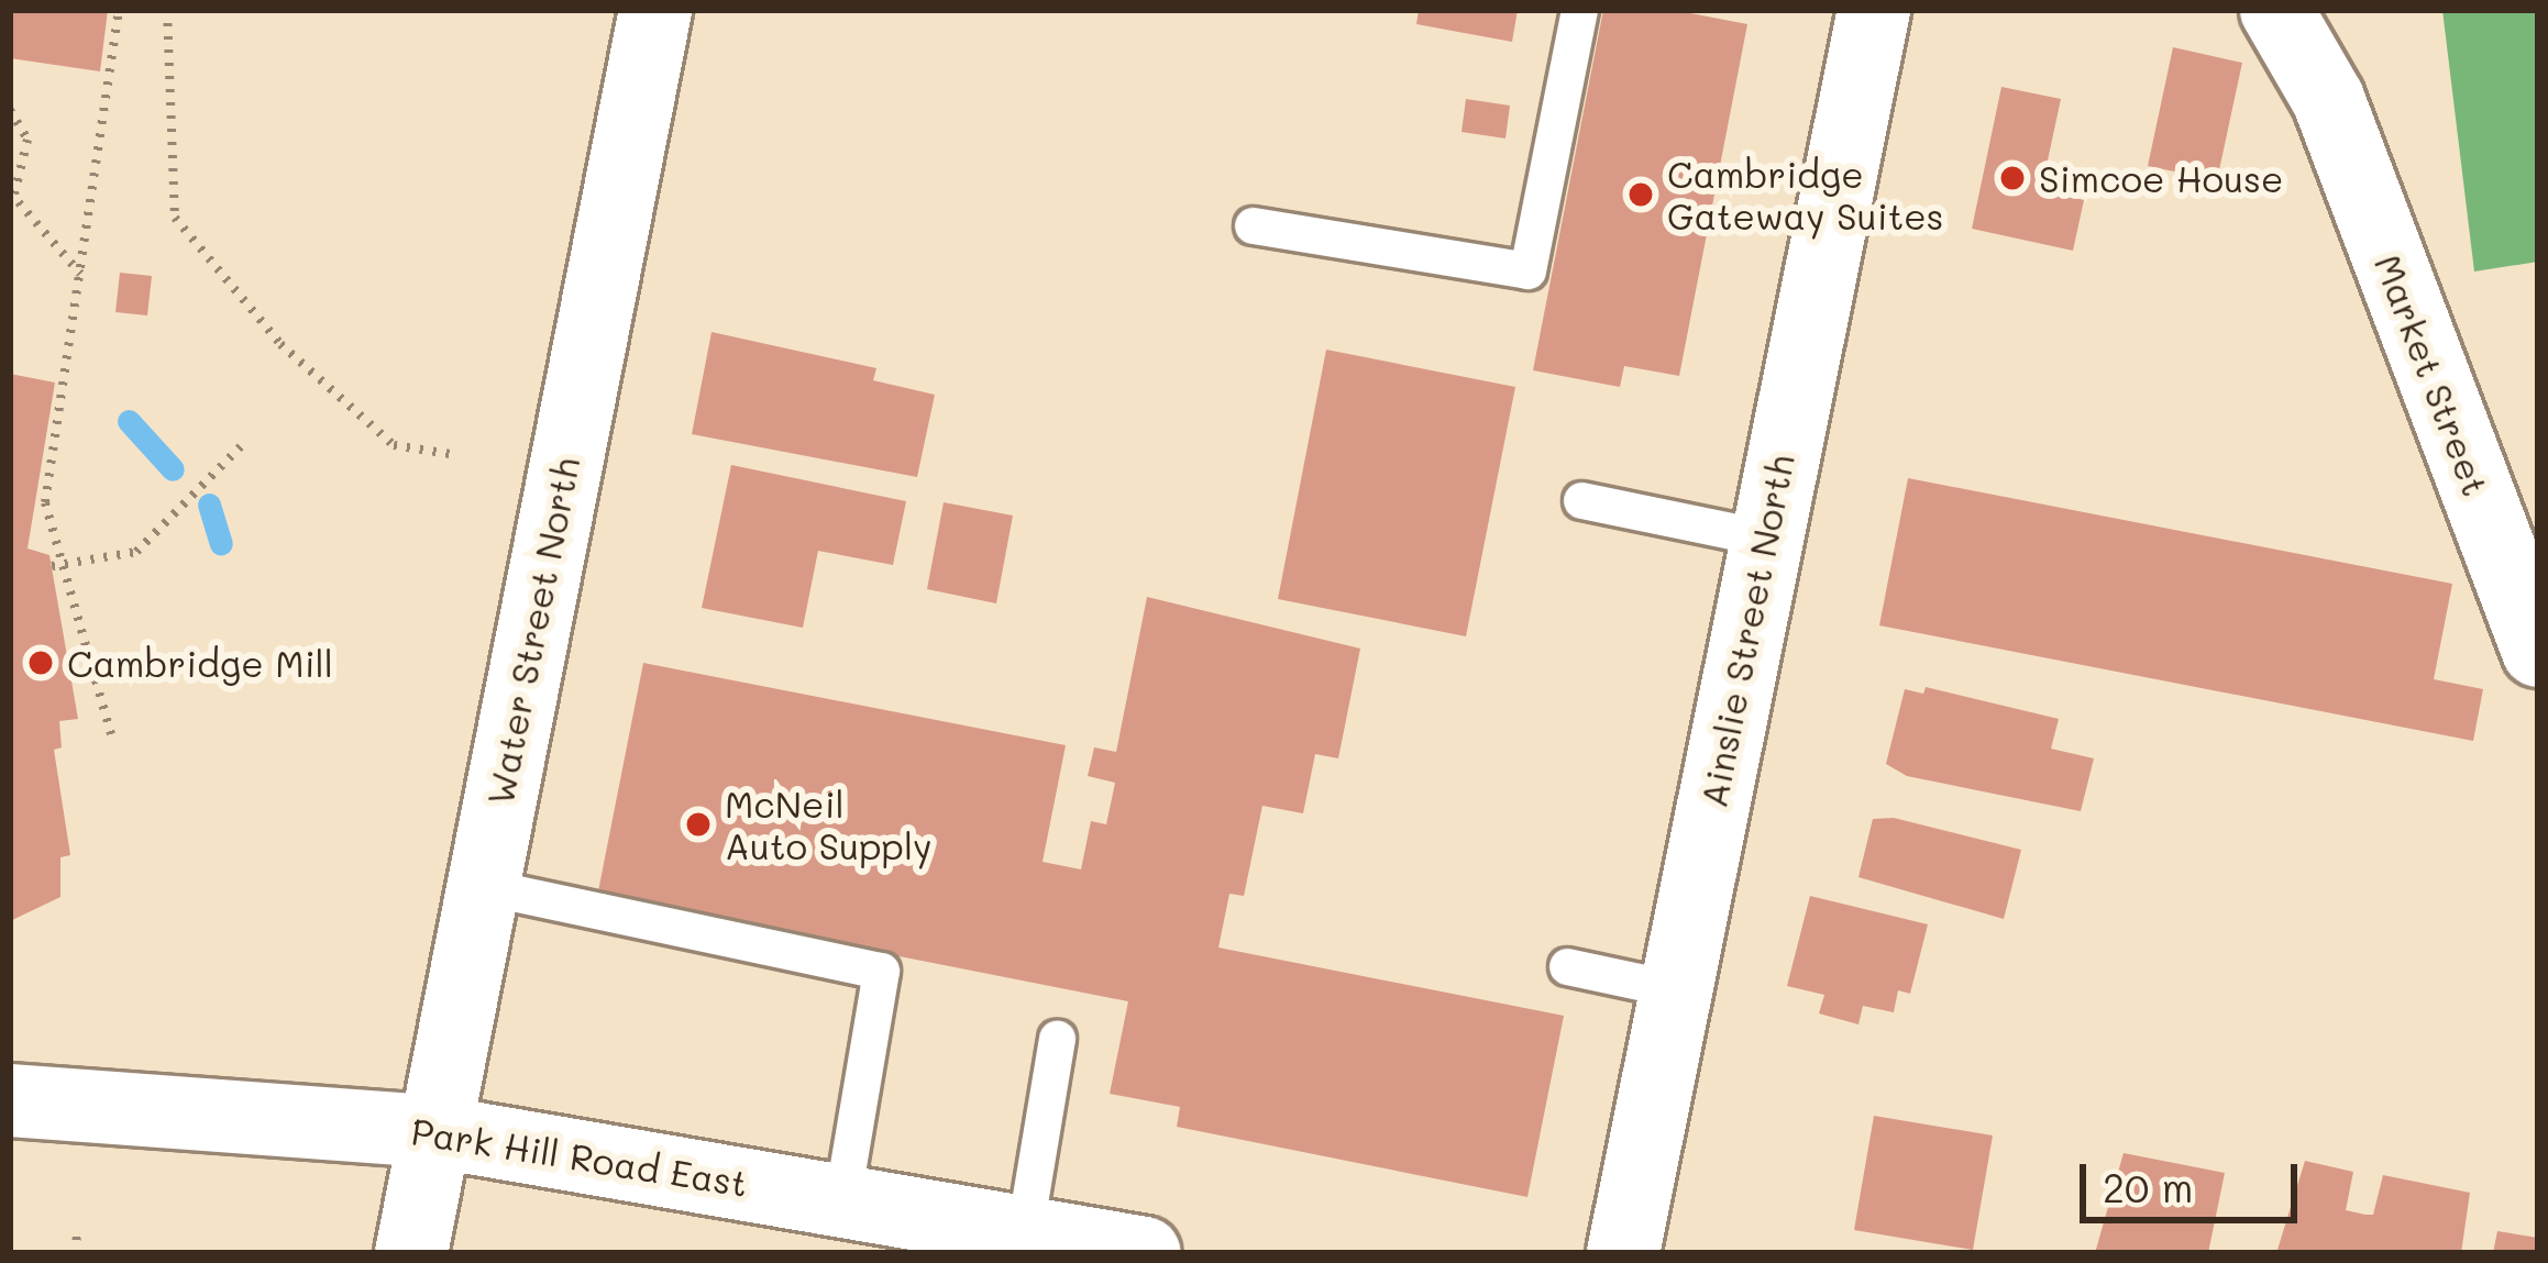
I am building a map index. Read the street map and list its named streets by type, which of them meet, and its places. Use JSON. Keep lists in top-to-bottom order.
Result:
{
  "streets": {
    "main road": [
      "Market Street",
      "Water Street North",
      "Ainslie Street North",
      "Park Hill Road East"
    ]
  },
  "crossings": [
    ["Water Street North", "Park Hill Road East"]
  ],
  "places": [
    "Simcoe House",
    "Cambridge Gateway Suites",
    "Cambridge Mill",
    "McNeil Auto Supply"
  ],
  "scale_bar": "20 m"
}
